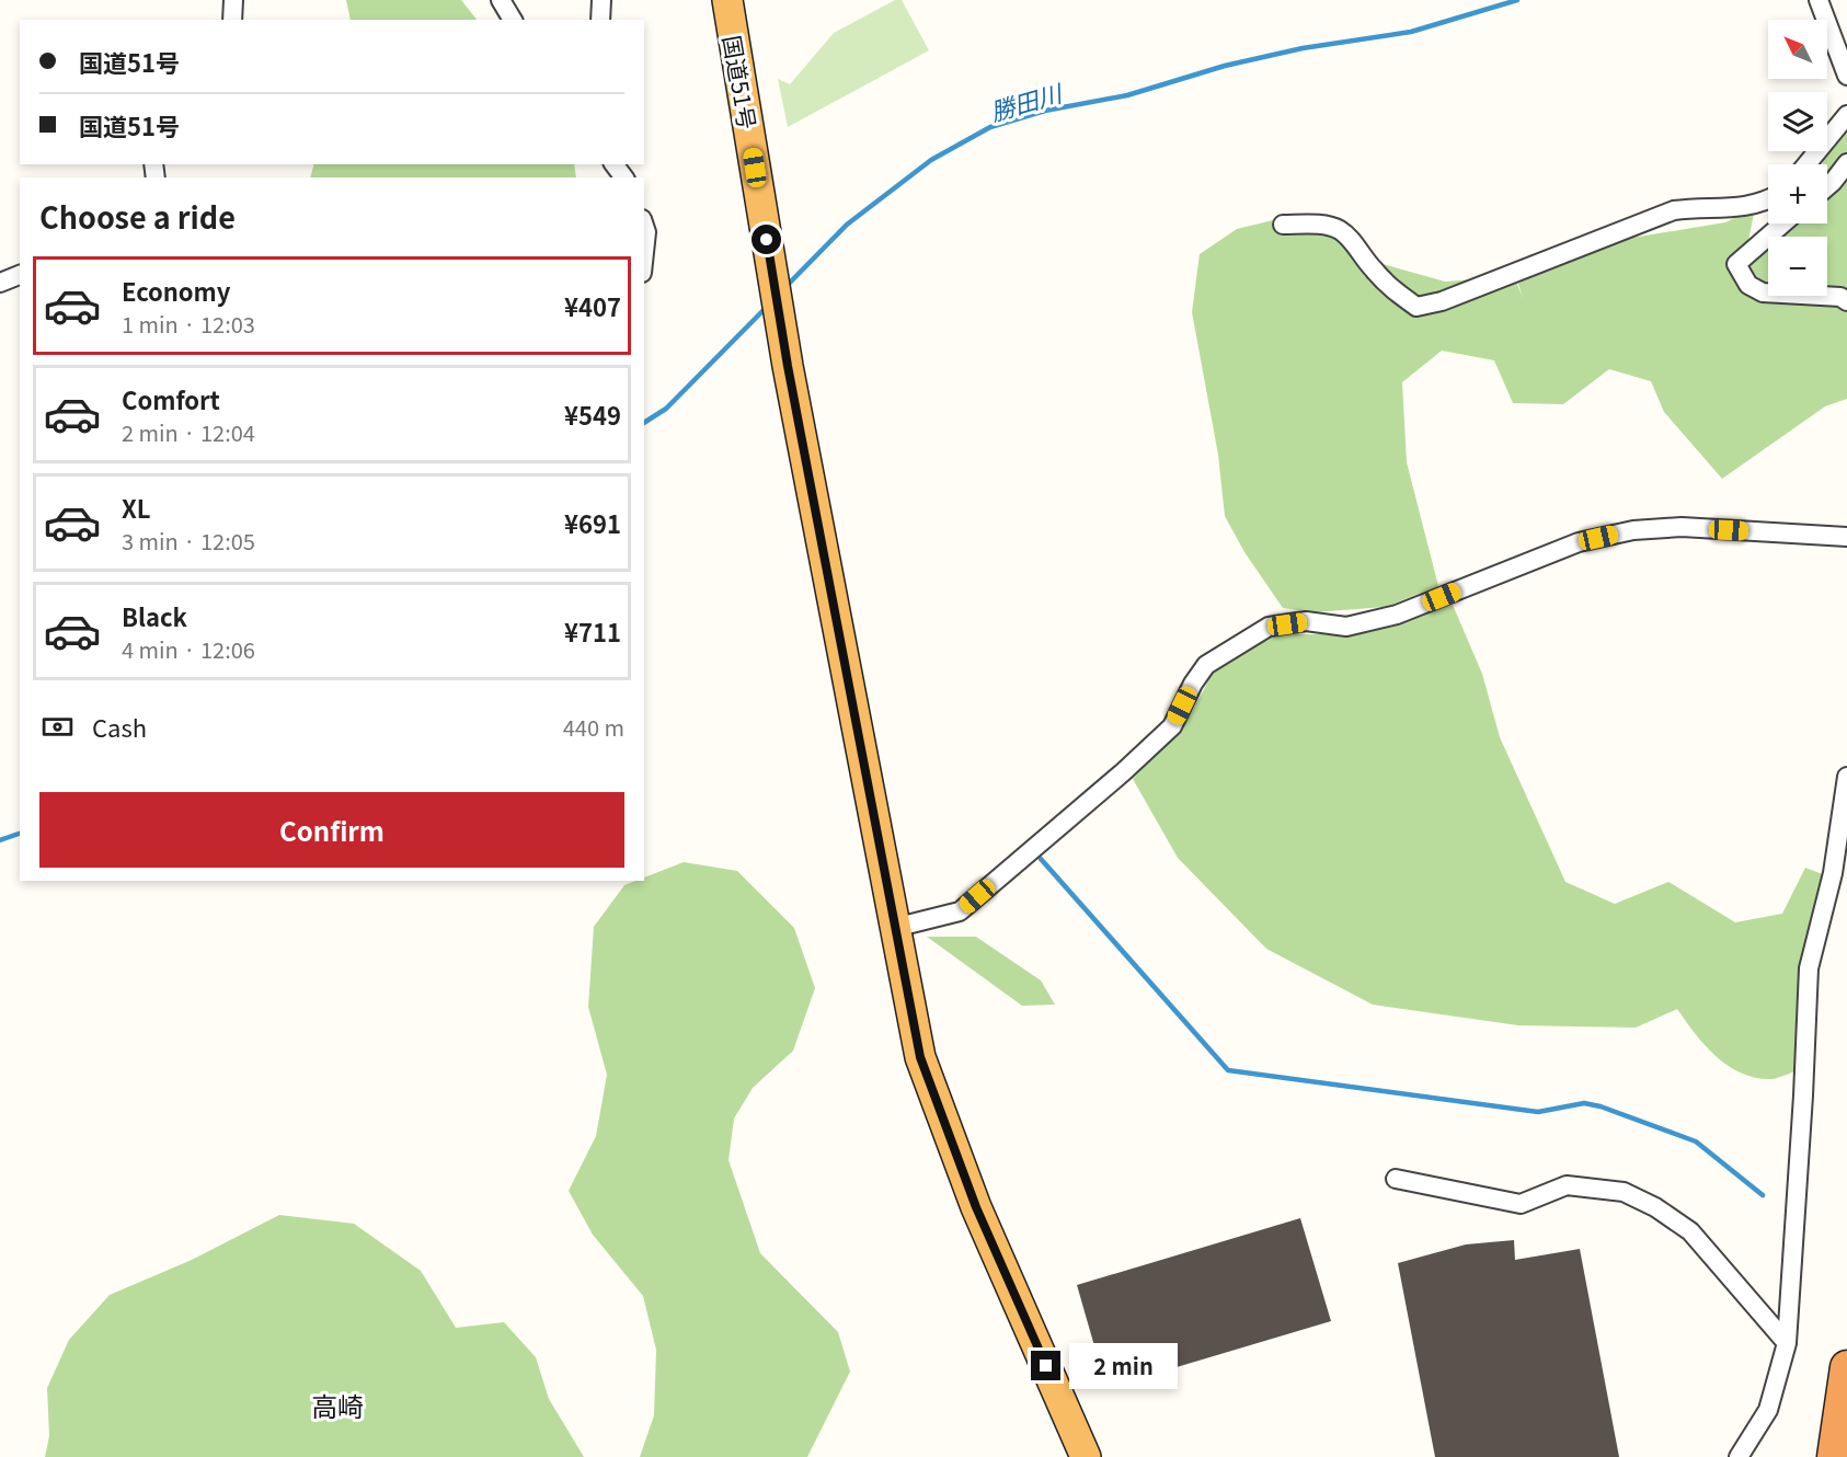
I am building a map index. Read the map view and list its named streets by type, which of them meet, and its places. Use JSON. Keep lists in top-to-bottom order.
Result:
{
  "streets": {
    "highway": ["国道51号"]
  },
  "districts": ["高崎"],
  "water": ["勝田川"],
  "north": "top left",
  "page": {
    "map_buttons": ["+", "−"],
    "banner": ["国道51号", "国道51号"],
    "heading": "Choose a ride",
    "list": [
      {
        "name": "Economy",
        "note": "1 min · 12:03",
        "value": "¥407"
      },
      {
        "name": "Comfort",
        "note": "2 min · 12:04",
        "value": "¥549"
      },
      {
        "name": "XL",
        "note": "3 min · 12:05",
        "value": "¥691"
      },
      {
        "name": "Black",
        "note": "4 min · 12:06",
        "value": "¥711"
      }
    ],
    "pay": ["Cash", "440 m"],
    "buttons": "Confirm",
    "bubble": "2 min"
  }
}
